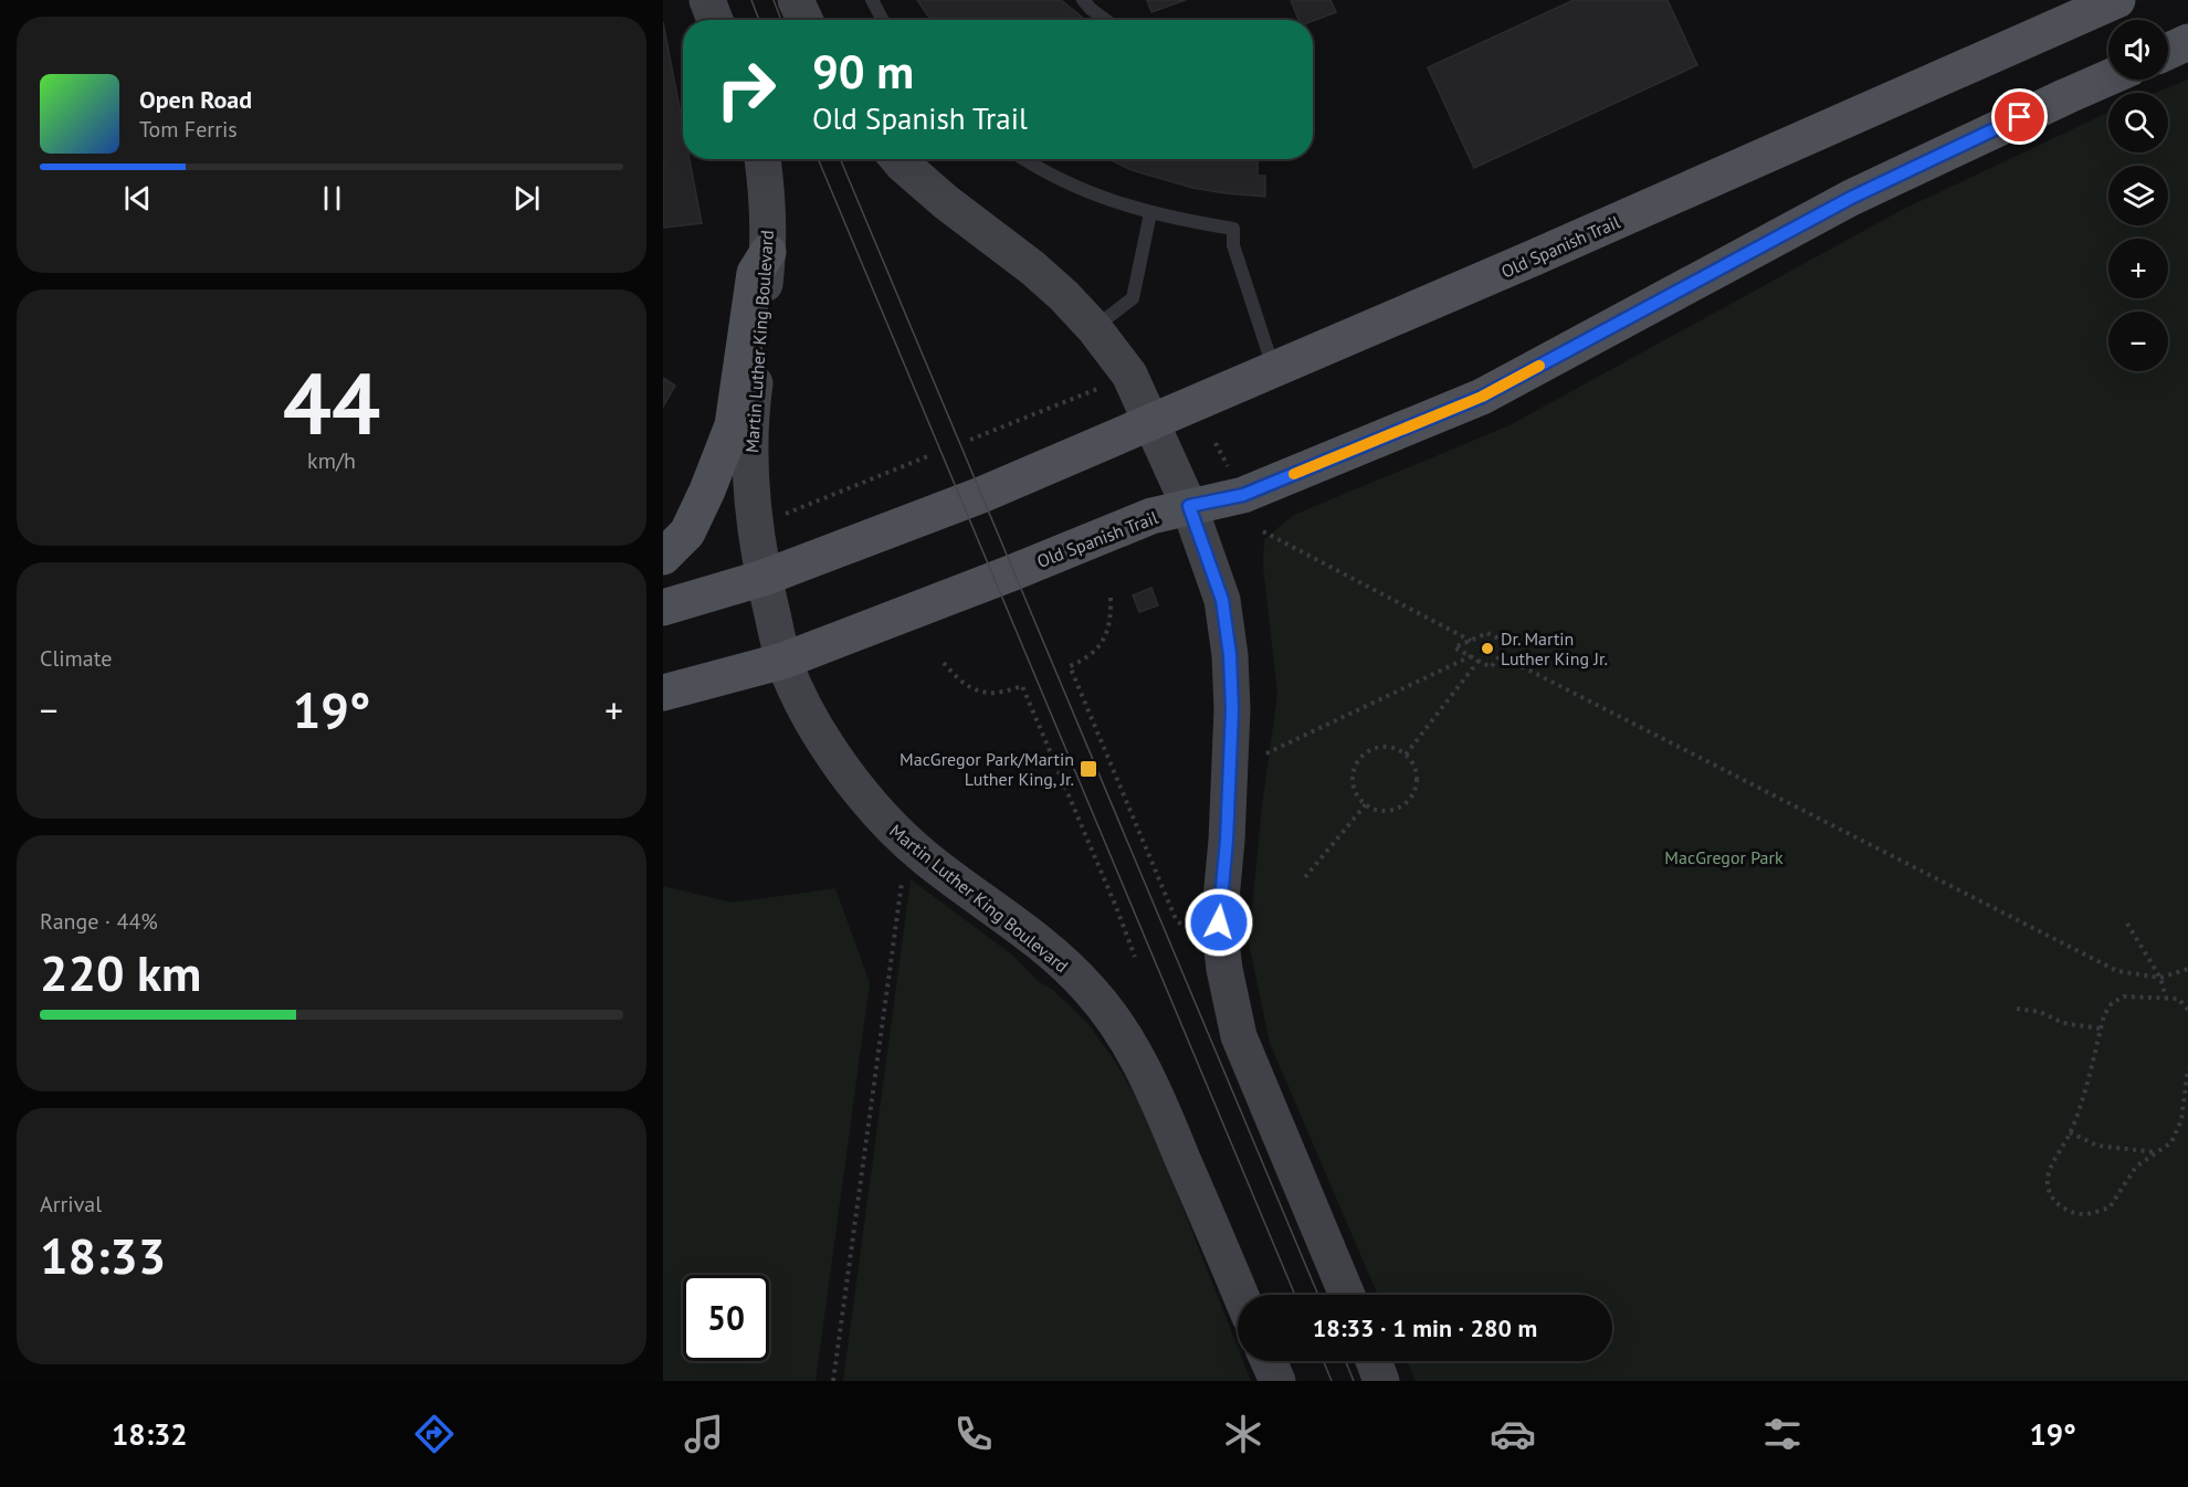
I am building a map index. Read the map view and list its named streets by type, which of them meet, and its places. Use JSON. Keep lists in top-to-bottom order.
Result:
{
  "streets": {
    "main road": ["Old Spanish Trail", "Martin Luther King Boulevard"]
  },
  "crossings": [
    ["Old Spanish Trail", "Martin Luther King Boulevard"]
  ],
  "parks": ["MacGregor Park"],
  "places": {
    "other": ["Dr. Martin Luther King Jr."],
    "transit": ["MacGregor Park/Martin Luther King, Jr."]
  },
  "page": {
    "map_buttons": ["+", "−"],
    "turn": ["90 m", "Old Spanish Trail"],
    "song": ["Open Road", "Tom Ferris"],
    "tile": [
      ["44", "km/h"],
      "Climate",
      ["Range · 44%", "220 km"],
      ["Arrival", "18:33"]
    ],
    "heat": ["−", "19°", "+"],
    "limit": "50",
    "trip": "18:33 · 1 min · 280 m",
    "tabs": ["18:32", "19°"]
  }
}
